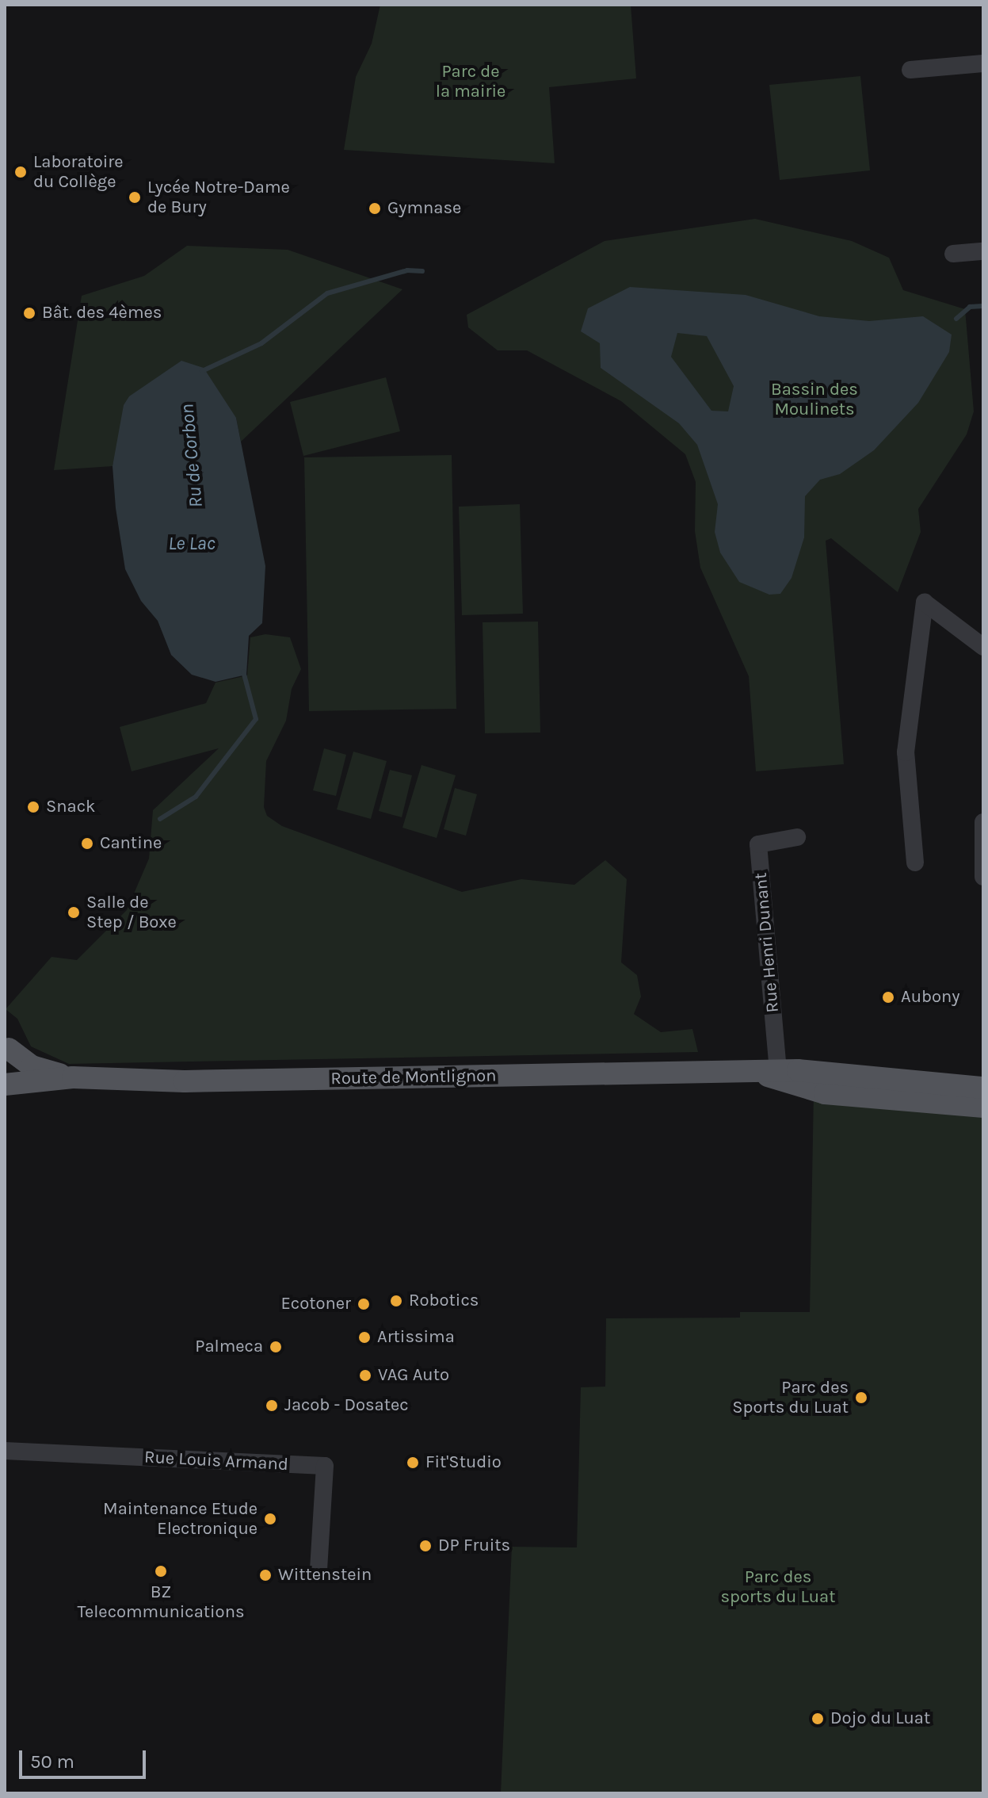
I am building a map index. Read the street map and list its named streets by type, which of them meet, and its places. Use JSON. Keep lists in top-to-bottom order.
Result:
{
  "streets": {
    "main road": ["Route de Montlignon"],
    "street": ["Rue Henri Dunant", "Rue Louis Armand"]
  },
  "crossings": [
    ["Rue Henri Dunant", "Route de Montlignon"]
  ],
  "water": ["Ru de Corbon", "Le Lac"],
  "parks": ["Parc de la mairie", "Bassin des Moulinets", "Parc des sports du Luat"],
  "places": [
    "Laboratoire du Collège",
    "Lycée Notre-Dame de Bury",
    "Gymnase",
    "Bât. des 4èmes",
    "Snack",
    "Cantine",
    "Salle de Step / Boxe",
    "Aubony",
    "Robotics",
    "Ecotoner",
    "Artissima",
    "Palmeca",
    "VAG Auto",
    "Parc des Sports du Luat",
    "Jacob - Dosatec",
    "Fit'Studio",
    "Maintenance Etude Electronique",
    "DP Fruits",
    "BZ Telecommunications",
    "Wittenstein",
    "Dojo du Luat"
  ],
  "scale_bar": "50 m"
}
